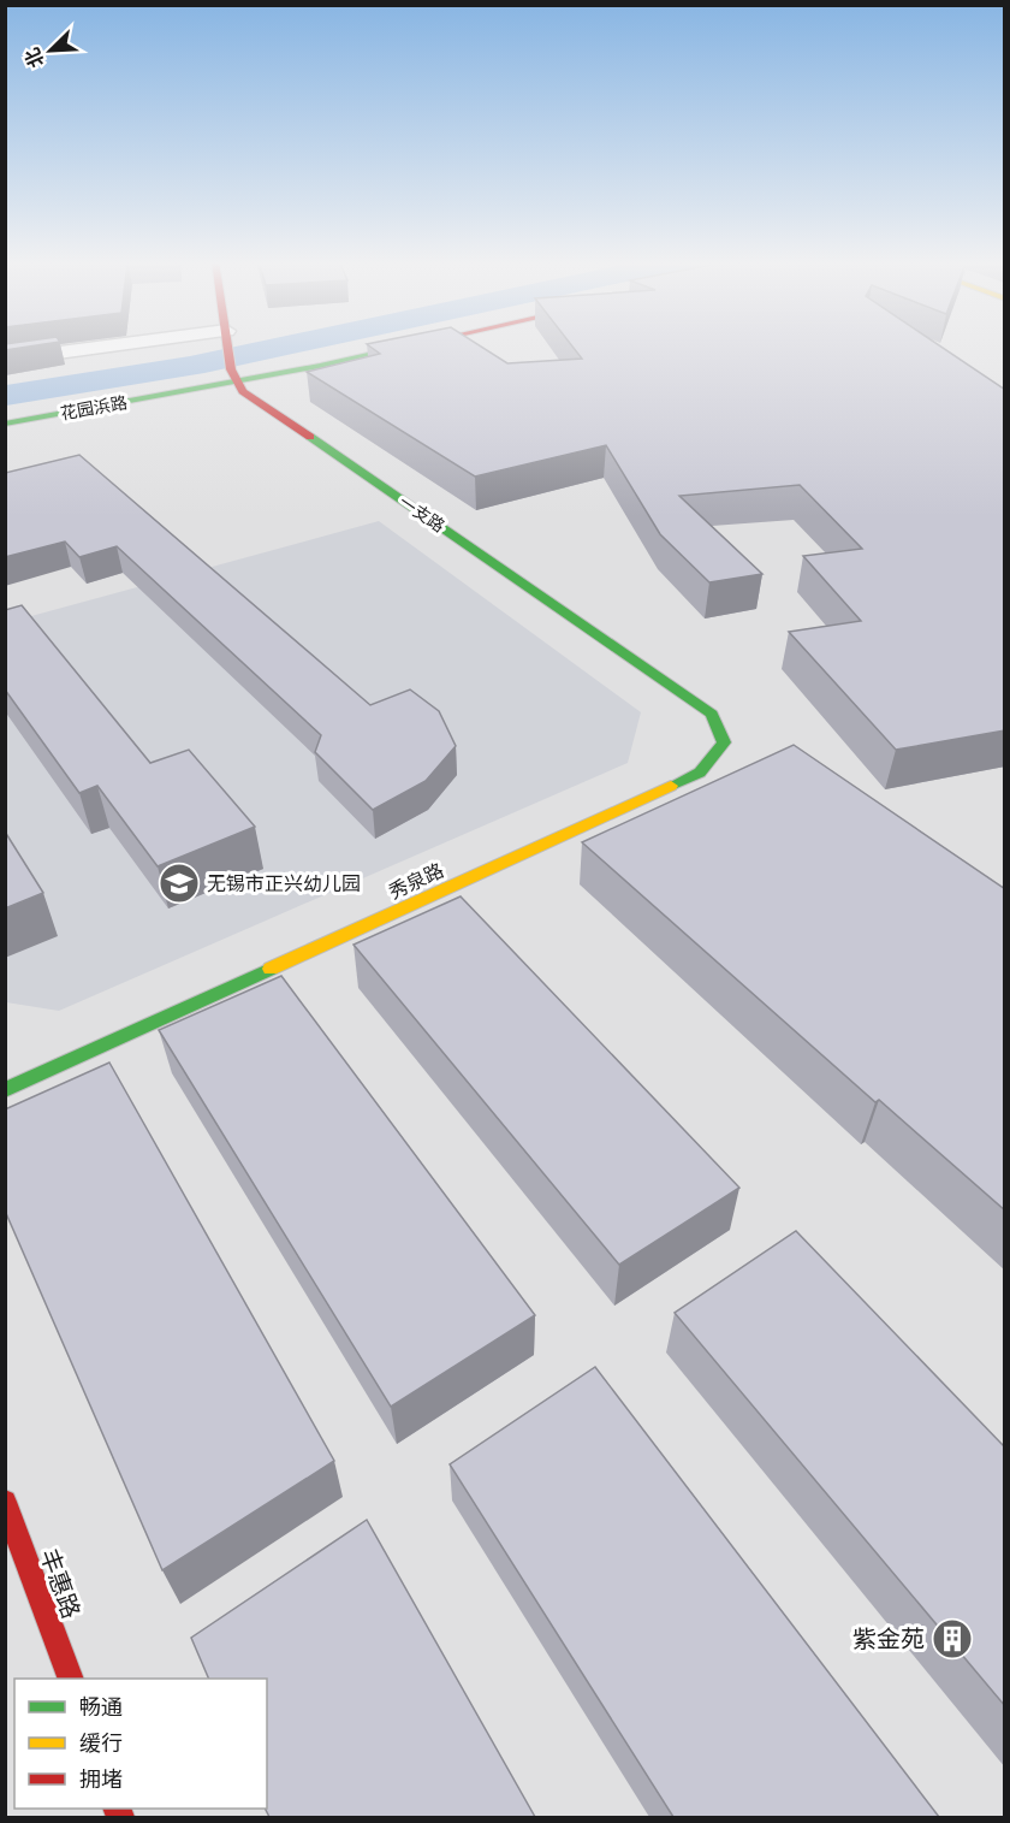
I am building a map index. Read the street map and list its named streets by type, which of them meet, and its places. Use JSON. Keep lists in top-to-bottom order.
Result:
{
  "streets": {
    "street": [
      "花园浜路",
      "一支路",
      "秀泉路",
      "丰惠路"
    ]
  },
  "crossings": [
    ["花园浜路", "一支路"],
    ["一支路", "秀泉路"]
  ],
  "places": {
    "school or university": ["无锡市正兴幼儿园"],
    "building": ["紫金苑"]
  },
  "legend": ["畅通", "缓行", "拥堵"],
  "north": "bottom left"
}
